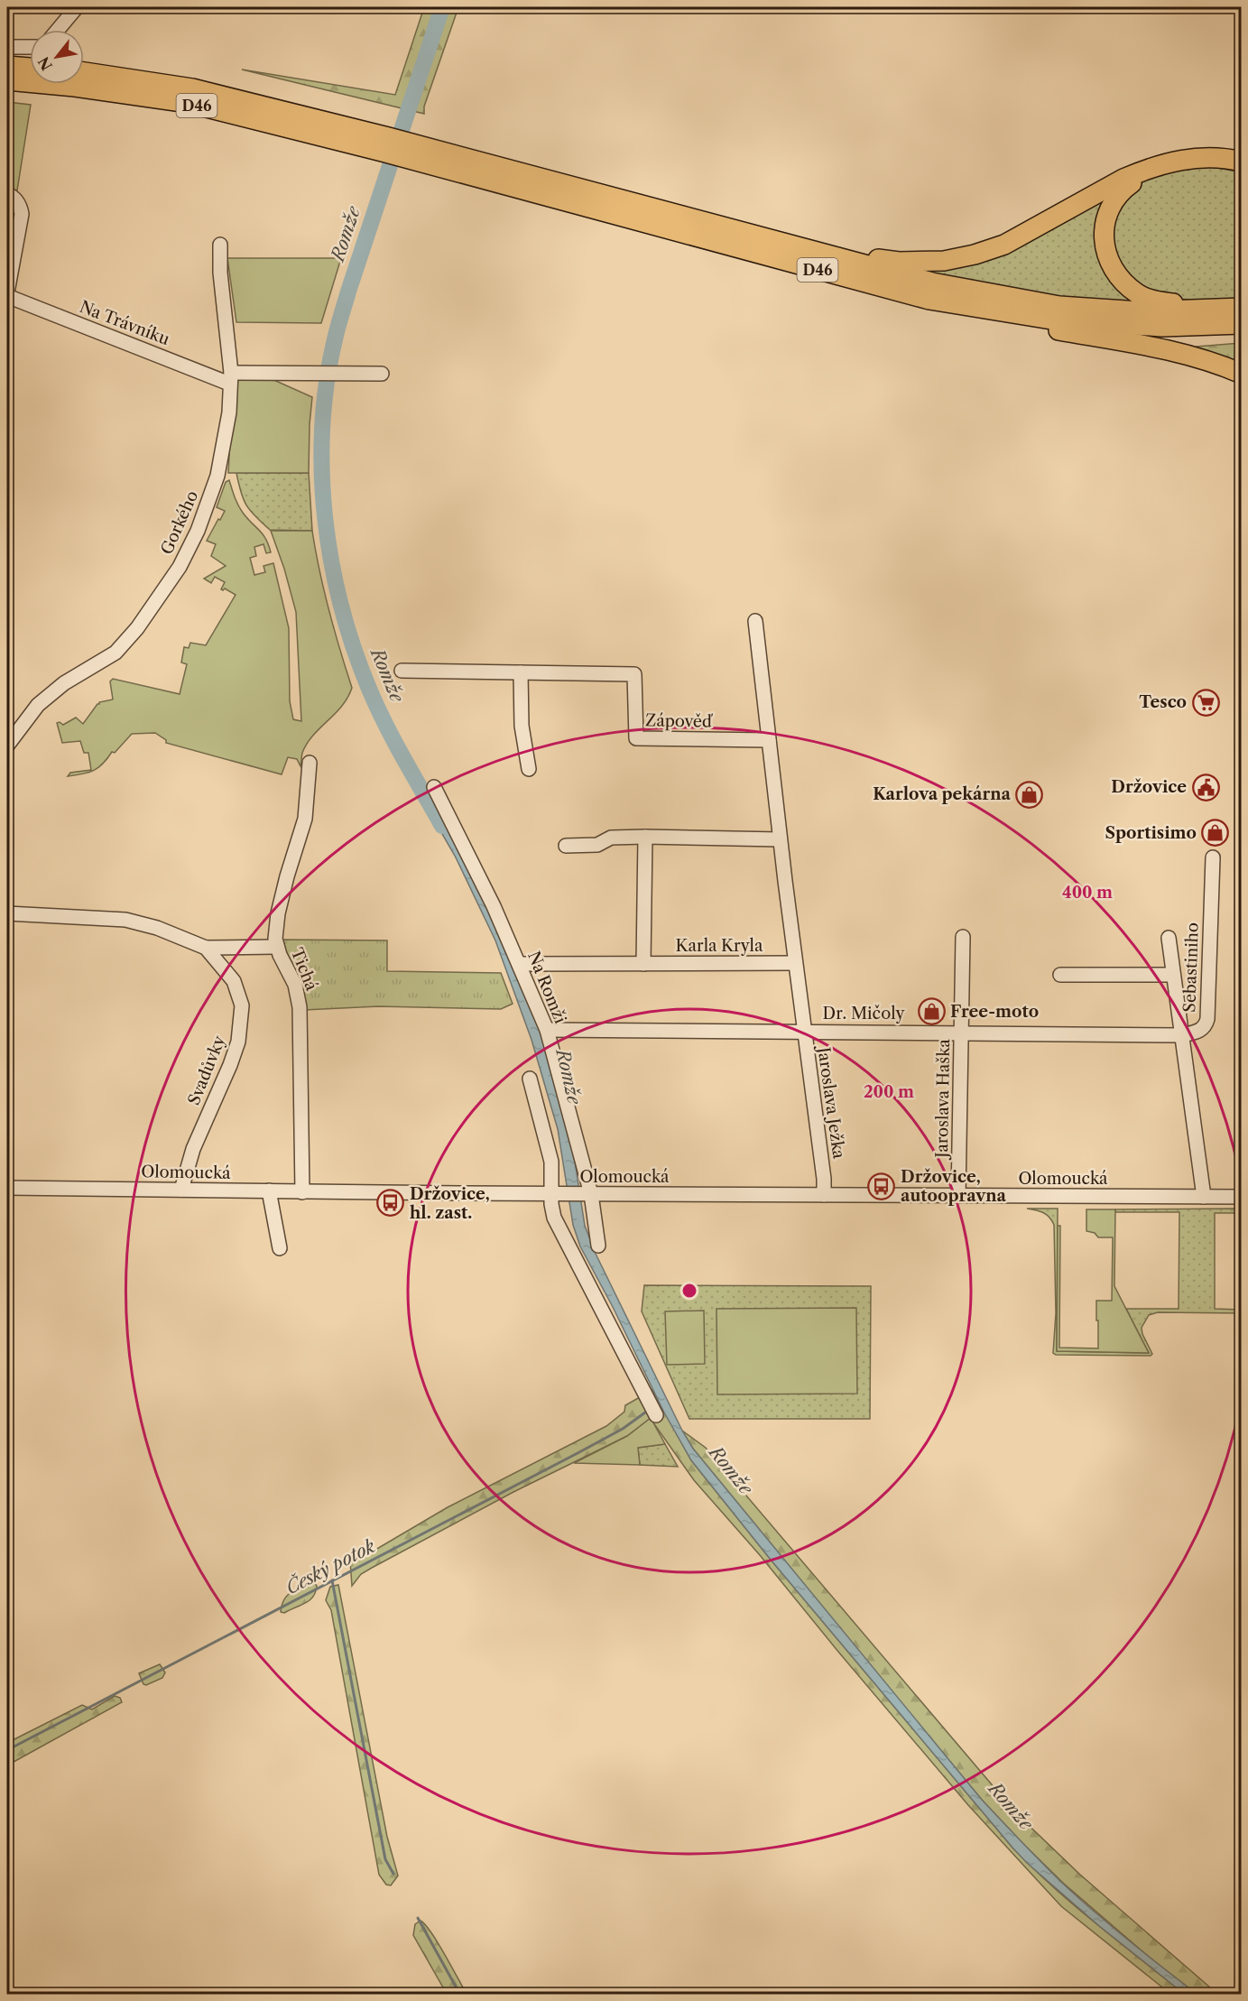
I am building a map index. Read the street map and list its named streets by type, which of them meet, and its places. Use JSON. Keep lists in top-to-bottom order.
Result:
{
  "streets": {
    "highway": ["D46"],
    "street": [
      "Na Trávníku",
      "Gorkého",
      "Zápověď",
      "Karla Kryla",
      "Sebastiniho",
      "Tichá",
      "Na Romži",
      "Dr. Mičoly",
      "Svadůvky",
      "Jaroslava Haška",
      "Jaroslava Ježka",
      "Olomoucká"
    ]
  },
  "crossings": [
    ["Na Trávníku", "Gorkého"],
    ["Zápověď", "Jaroslava Ježka"],
    ["Karla Kryla", "Na Romži"],
    ["Karla Kryla", "Jaroslava Ježka"],
    ["Sebastiniho", "Dr. Mičoly"],
    ["Sebastiniho", "Olomoucká"],
    ["Tichá", "Olomoucká"],
    ["Na Romži", "Dr. Mičoly"],
    ["Na Romži", "Olomoucká"],
    ["Dr. Mičoly", "Jaroslava Haška"],
    ["Dr. Mičoly", "Jaroslava Ježka"],
    ["Svadůvky", "Olomoucká"],
    ["Jaroslava Haška", "Olomoucká"],
    ["Jaroslava Ježka", "Olomoucká"]
  ],
  "water": ["Romže", "Český potok"],
  "places": {
    "supermarket": ["Tesco"],
    "public building": ["Držovice"],
    "shop": ["Karlova pekárna", "Sportisimo", "Free-moto"],
    "bus stop": ["Držovice, autoopravna", "Držovice, hl. zast."]
  },
  "north": "bottom left",
  "rings": ["400 m", "200 m"]
}
